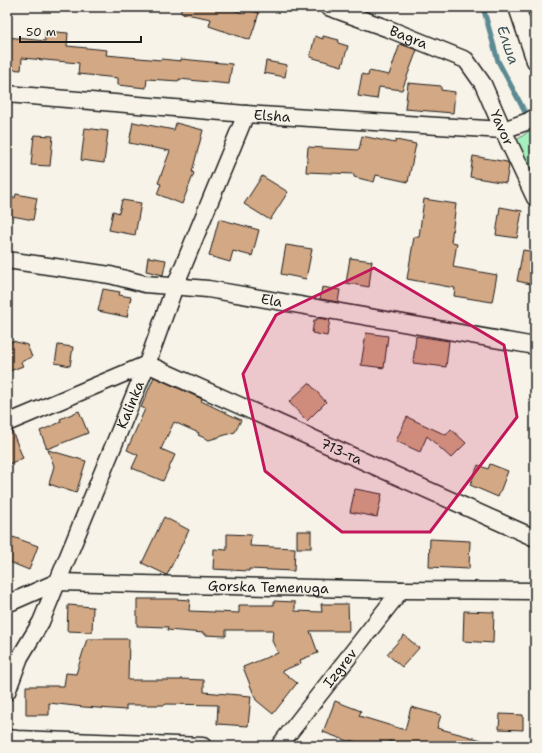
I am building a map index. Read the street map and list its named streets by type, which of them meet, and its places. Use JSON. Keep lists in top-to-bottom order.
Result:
{
  "streets": {
    "street": [
      "Bagra",
      "Elsha",
      "Yavor",
      "Ela",
      "Kalinka",
      "713-та",
      "Gorska Temenuga",
      "Izgrev"
    ]
  },
  "crossings": [
    ["Bagra", "Yavor"],
    ["Elsha", "Yavor"],
    ["Elsha", "Kalinka"],
    ["Ela", "Kalinka"],
    ["Kalinka", "713-та"],
    ["Kalinka", "Gorska Temenuga"],
    ["Gorska Temenuga", "Izgrev"]
  ],
  "water": ["Елша"],
  "scale_bar": "50 m"
}
